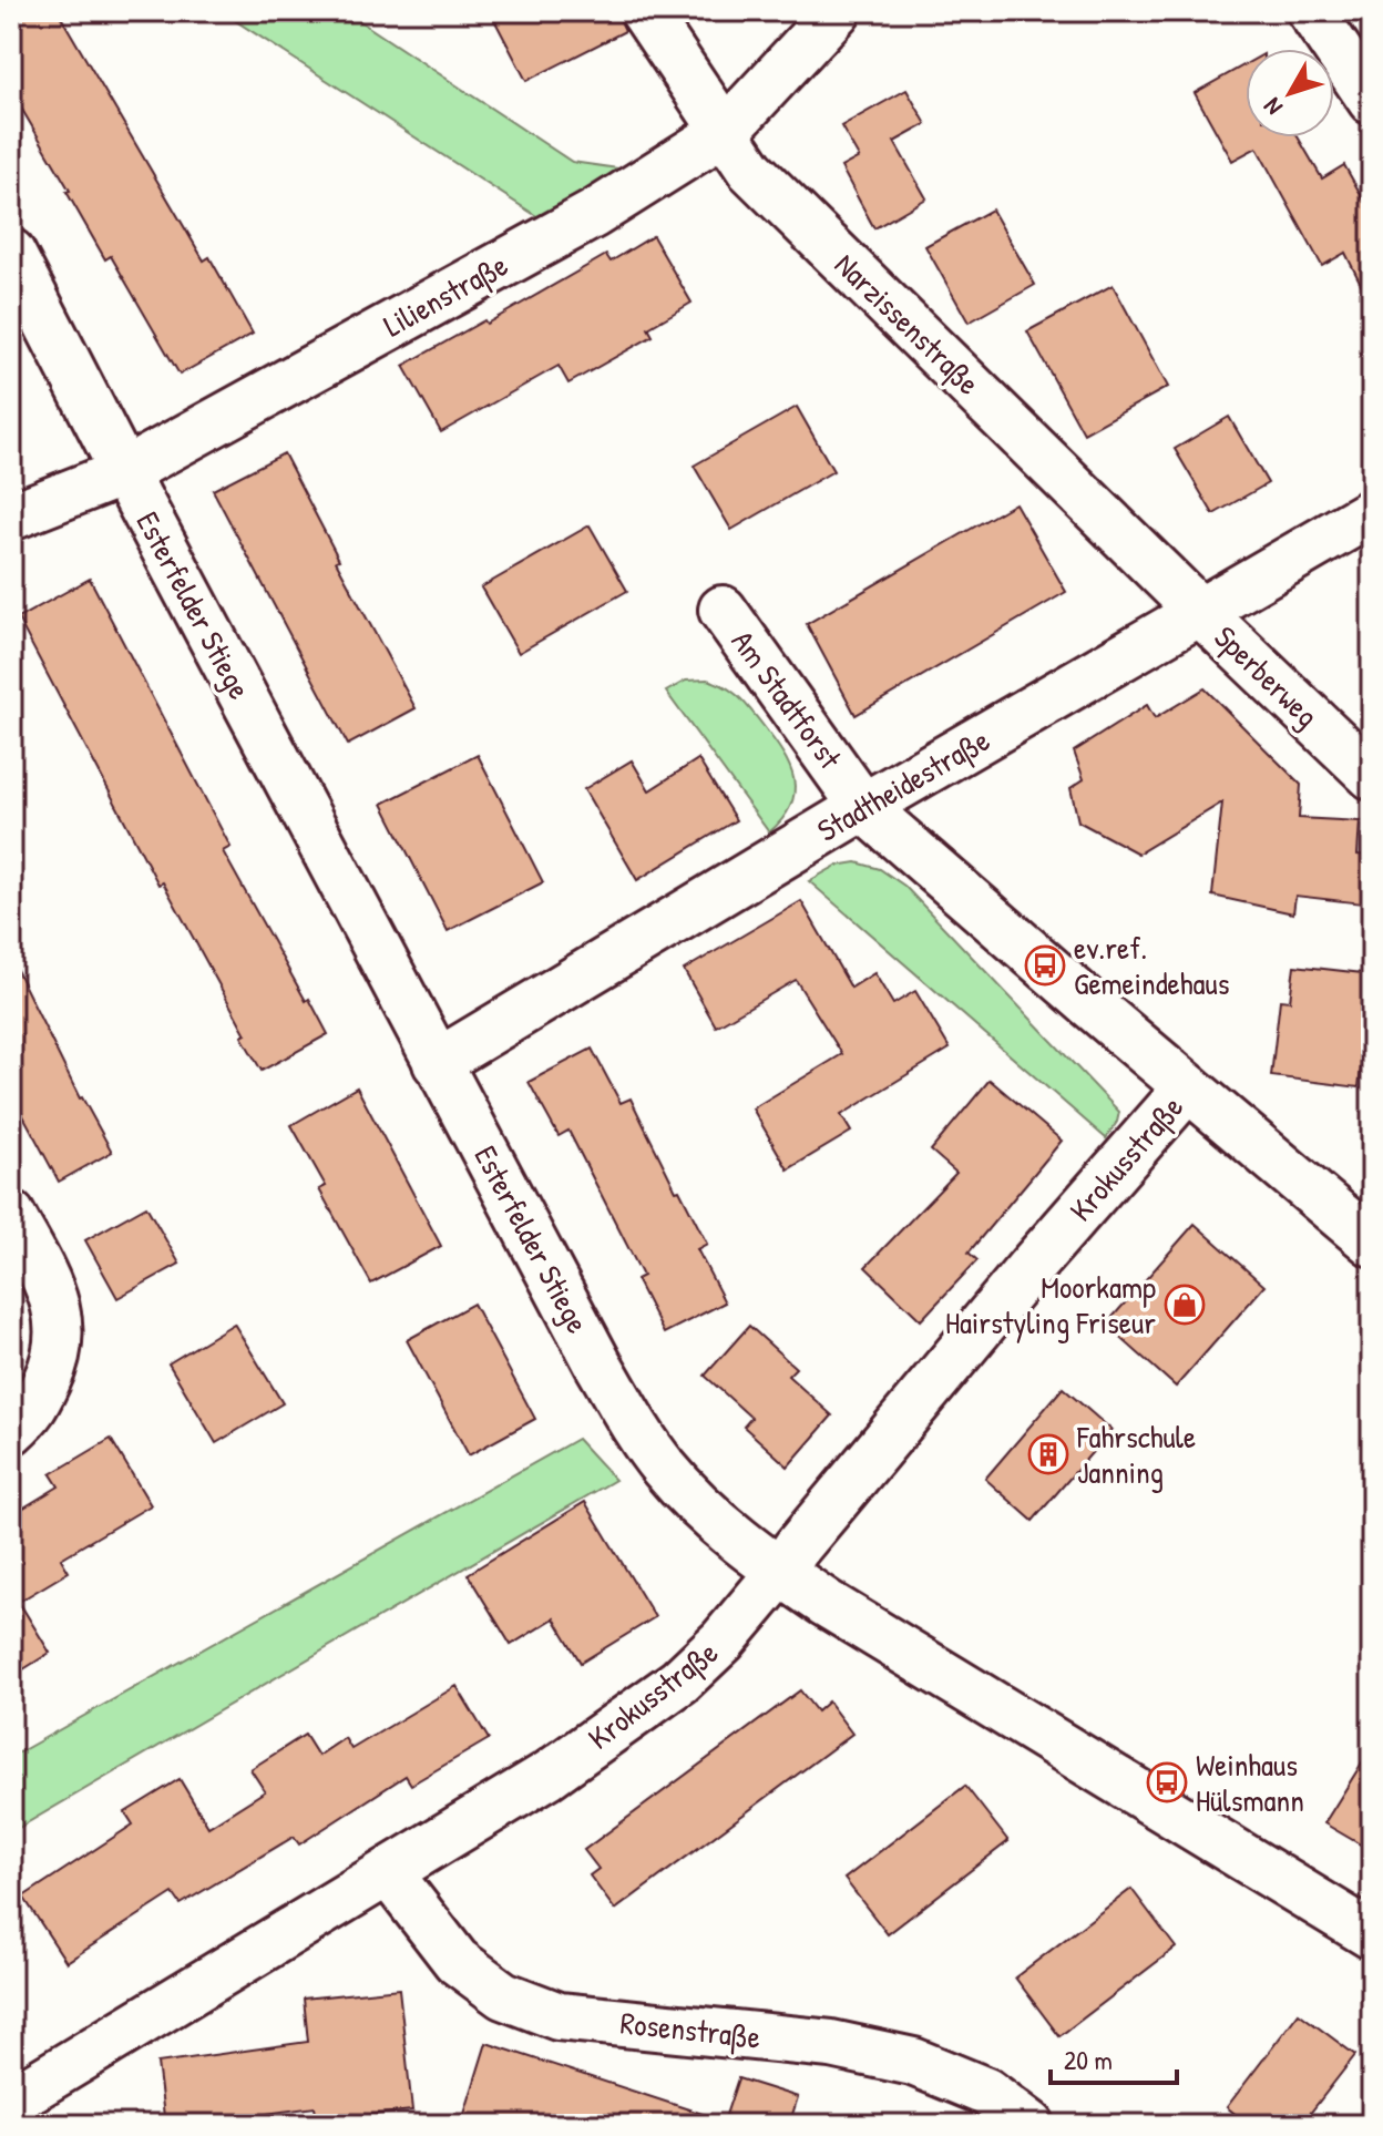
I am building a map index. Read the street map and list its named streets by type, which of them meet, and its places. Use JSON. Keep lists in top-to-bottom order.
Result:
{
  "streets": {
    "street": [
      "Lilienstraße",
      "Narzissenstraße",
      "Esterfelder Stiege",
      "Sperberweg",
      "Am Stadtforst",
      "Stadtheidestraße",
      "Krokusstraße",
      "Rosenstraße"
    ]
  },
  "crossings": [
    ["Lilienstraße", "Narzissenstraße"],
    ["Lilienstraße", "Esterfelder Stiege"],
    ["Narzissenstraße", "Sperberweg"],
    ["Narzissenstraße", "Stadtheidestraße"],
    ["Esterfelder Stiege", "Stadtheidestraße"],
    ["Esterfelder Stiege", "Krokusstraße"],
    ["Sperberweg", "Stadtheidestraße"],
    ["Am Stadtforst", "Stadtheidestraße"],
    ["Am Stadtforst", "Krokusstraße"],
    ["Krokusstraße", "Rosenstraße"]
  ],
  "places": {
    "bus stop": ["ev.ref. Gemeindehaus", "Weinhaus Hülsmann"],
    "shop": ["Moorkamp Hairstyling Friseur"],
    "building": ["Fahrschule Janning"]
  },
  "scale_bar": "20 m",
  "north": "bottom left"
}
